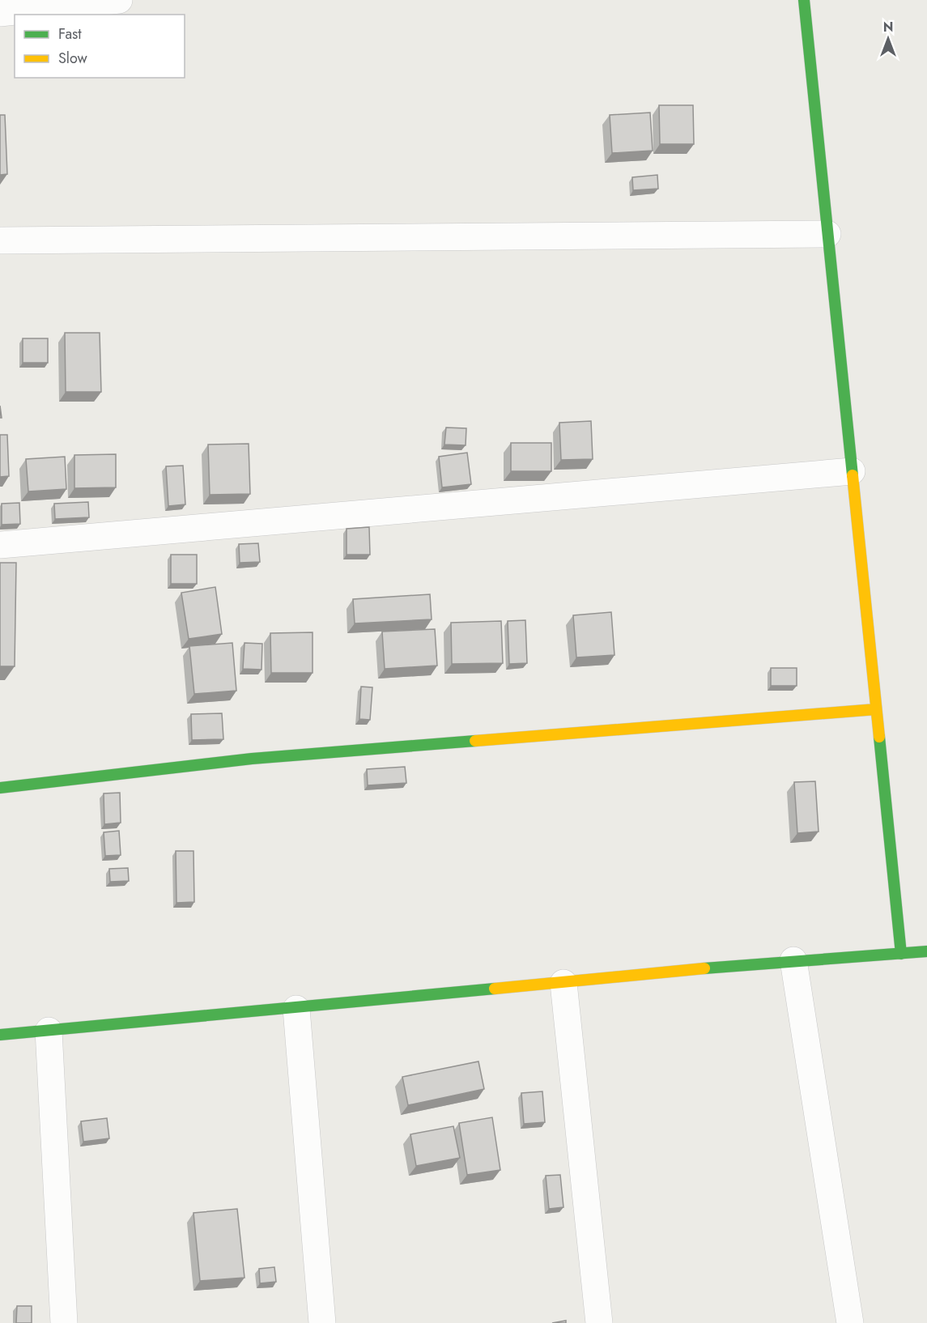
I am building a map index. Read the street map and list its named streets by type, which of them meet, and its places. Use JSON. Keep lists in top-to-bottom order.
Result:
{
  "legend": ["Fast", "Slow"],
  "north": "top"
}
